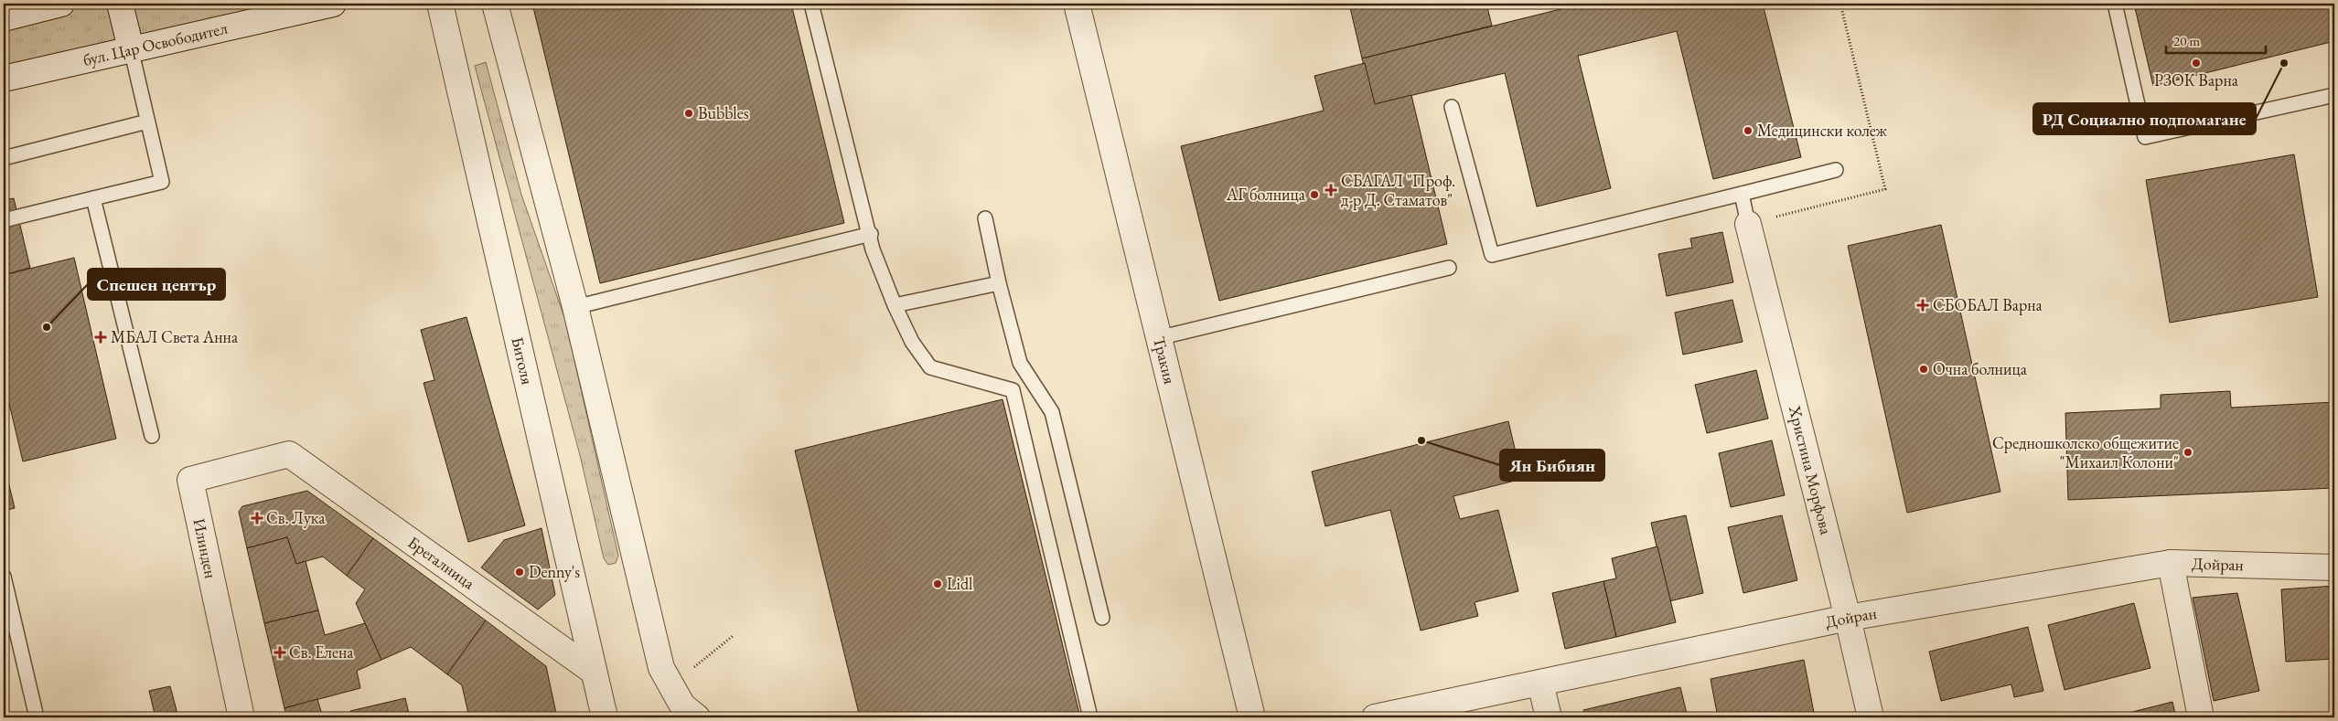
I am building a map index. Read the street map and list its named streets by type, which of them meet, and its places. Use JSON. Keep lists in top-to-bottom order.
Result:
{
  "streets": {
    "street": [
      "бул. Цар Освободител",
      "Битоля",
      "Тракия",
      "Христина Морфова",
      "Илинден",
      "Брегалница",
      "Дойран"
    ]
  },
  "crossings": [
    ["Битоля", "Брегалница"],
    ["Христина Морфова", "Дойран"],
    ["Илинден", "Брегалница"]
  ],
  "places": {
    "other": [
      "РЗОК Варна",
      "РД Социално подпомагане",
      "Bubbles",
      "Медицински колеж",
      "АГ болница",
      "Спешен център",
      "Очна болница",
      "Ян Бибиян",
      "Средношколско общежитие \"Михаил Колони\"",
      "Denny's",
      "Lidl"
    ],
    "health": [
      "СБАГАЛ \"Проф. д-р Д. Стаматов\"",
      "СБОБАЛ Варна",
      "МБАЛ Света Анна",
      "Св. Лука",
      "Св. Елена"
    ]
  },
  "scale_bar": "20 m"
}
